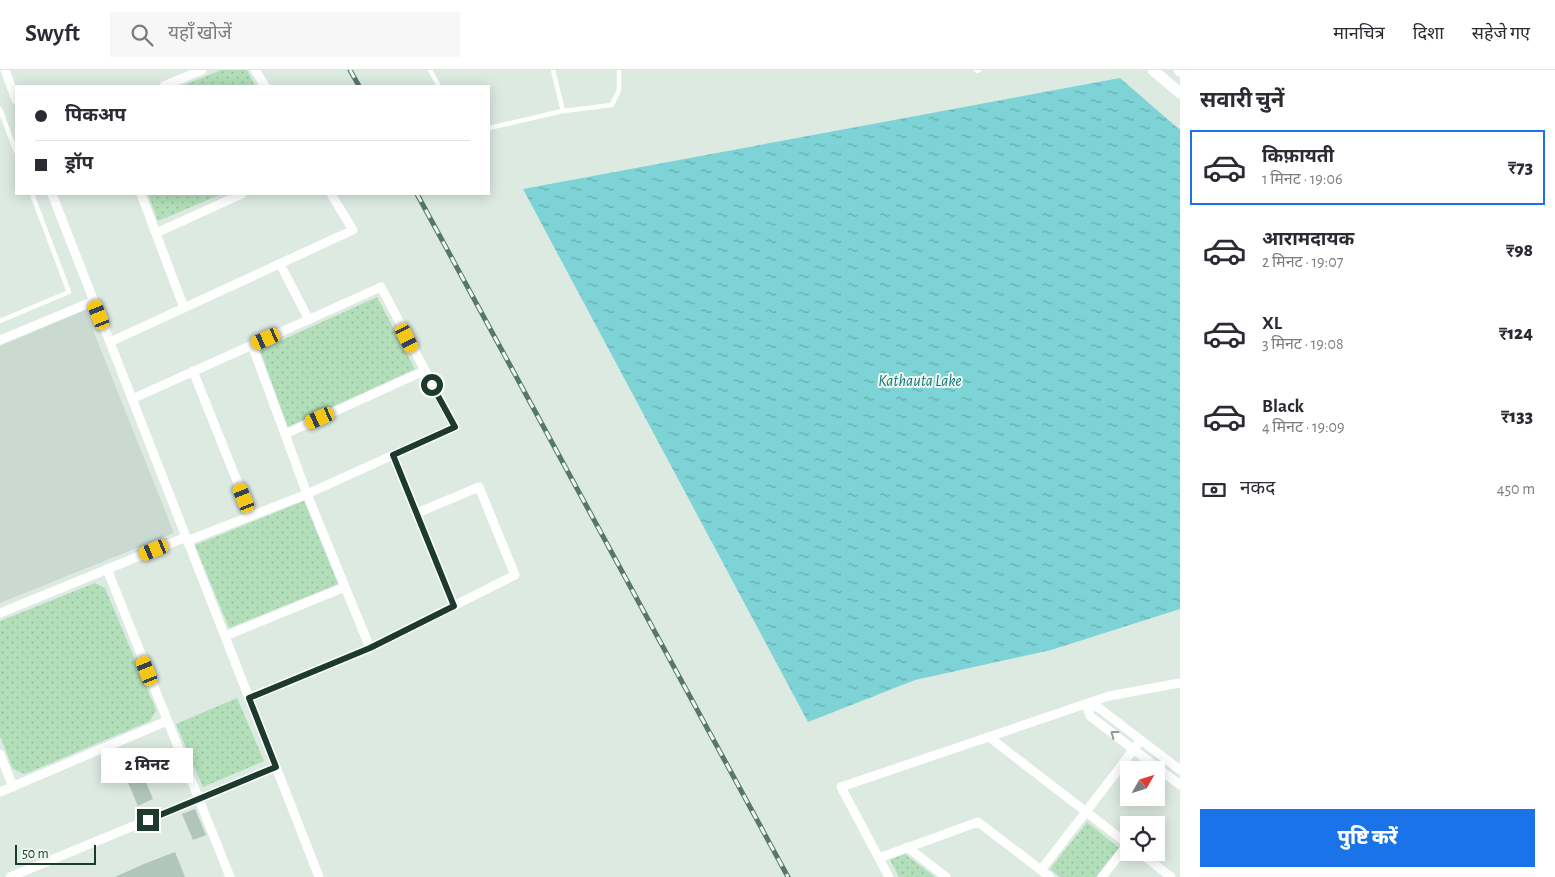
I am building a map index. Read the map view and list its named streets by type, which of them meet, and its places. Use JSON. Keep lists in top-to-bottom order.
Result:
{
  "water": ["Kathauta Lake"],
  "scale_bar": "50 m",
  "north": "top right",
  "page": {
    "header": "Swyft",
    "search": "यहाँ खोजें",
    "nav": ["मानचित्र", "दिशा", "सहेजे गए"],
    "heading": "सवारी चुनें",
    "banner": ["पिकअप", "ड्रॉप"],
    "list": [
      {
        "name": "किफ़ायती",
        "note": "1 मिनट · 19:06",
        "value": "₹73"
      },
      {
        "name": "आरामदायक",
        "note": "2 मिनट · 19:07",
        "value": "₹98"
      },
      {
        "name": "XL",
        "note": "3 मिनट · 19:08",
        "value": "₹124"
      },
      {
        "name": "Black",
        "note": "4 मिनट · 19:09",
        "value": "₹133"
      }
    ],
    "pay": ["नकद", "450 m"],
    "bubble": "2 मिनट",
    "buttons": "पुष्टि करें",
    "scale": "50 m"
  }
}
